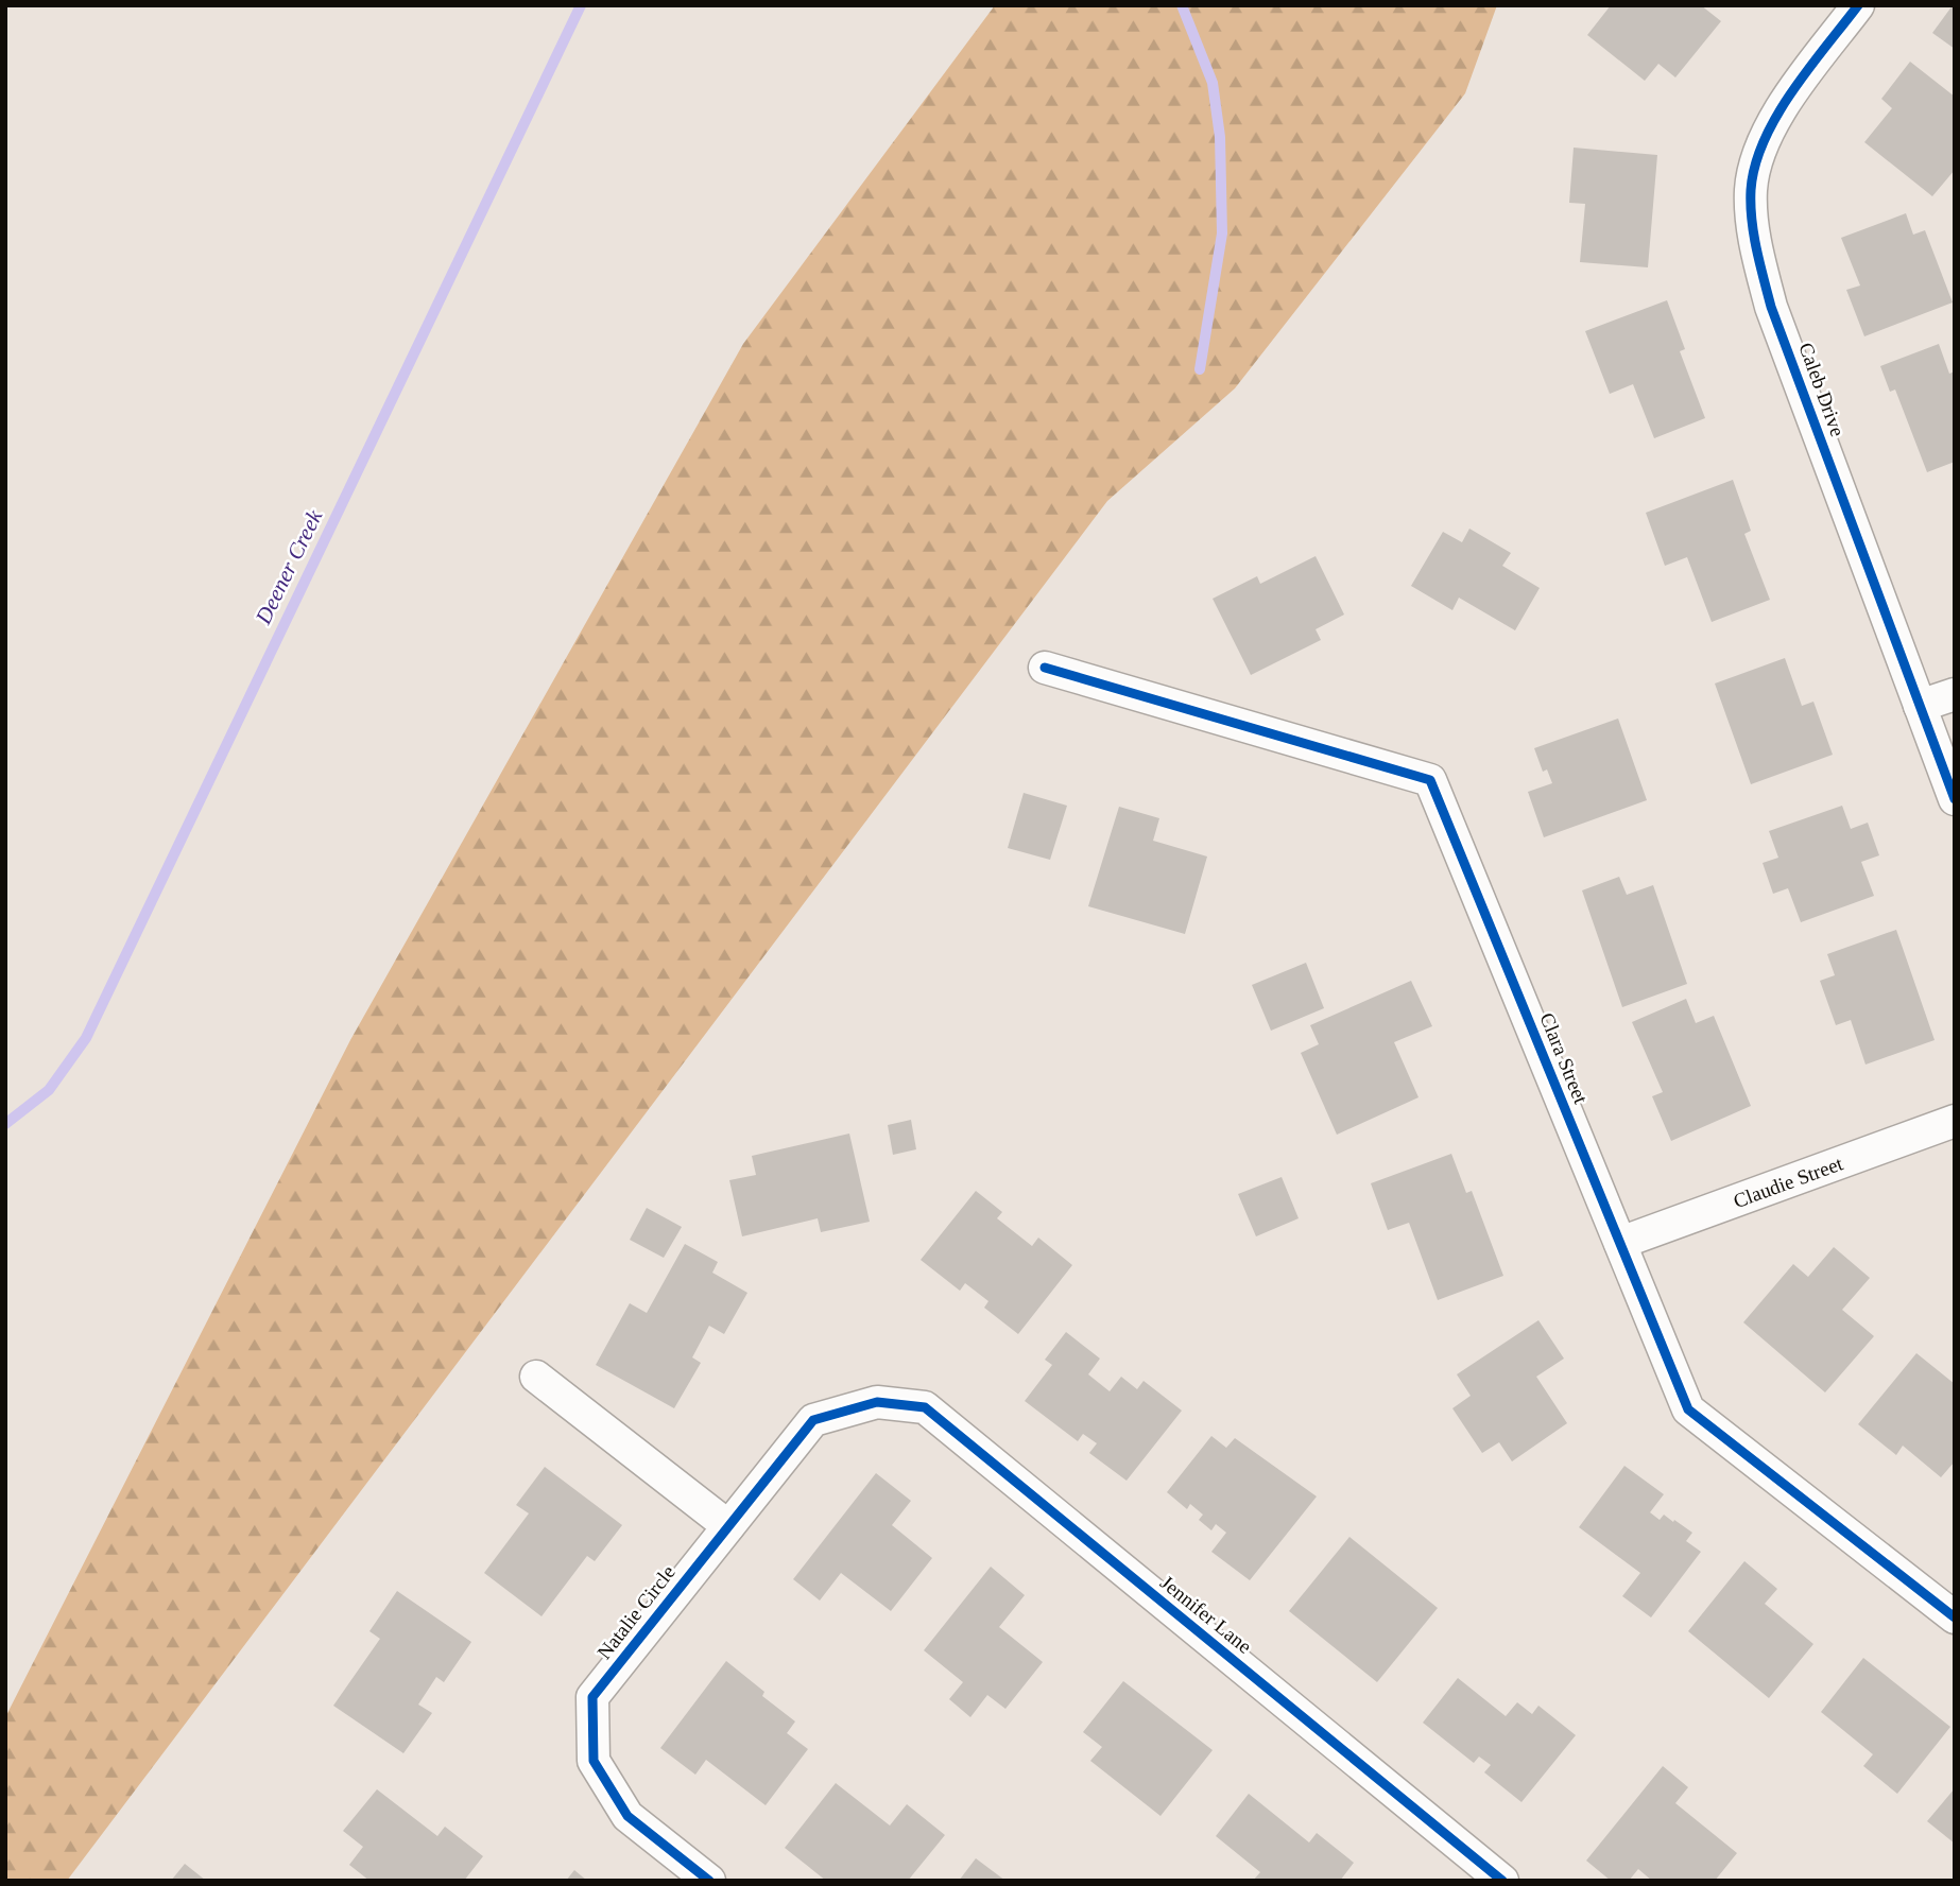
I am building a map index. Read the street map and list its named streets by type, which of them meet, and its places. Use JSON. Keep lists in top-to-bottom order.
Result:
{
  "streets": {
    "street": [
      "Caleb Drive",
      "Clara Street",
      "Claudie Street",
      "Natalie Circle",
      "Jennifer Lane"
    ]
  },
  "crossings": [
    ["Clara Street", "Claudie Street"],
    ["Natalie Circle", "Jennifer Lane"]
  ],
  "water": ["Deener Creek"]
}
